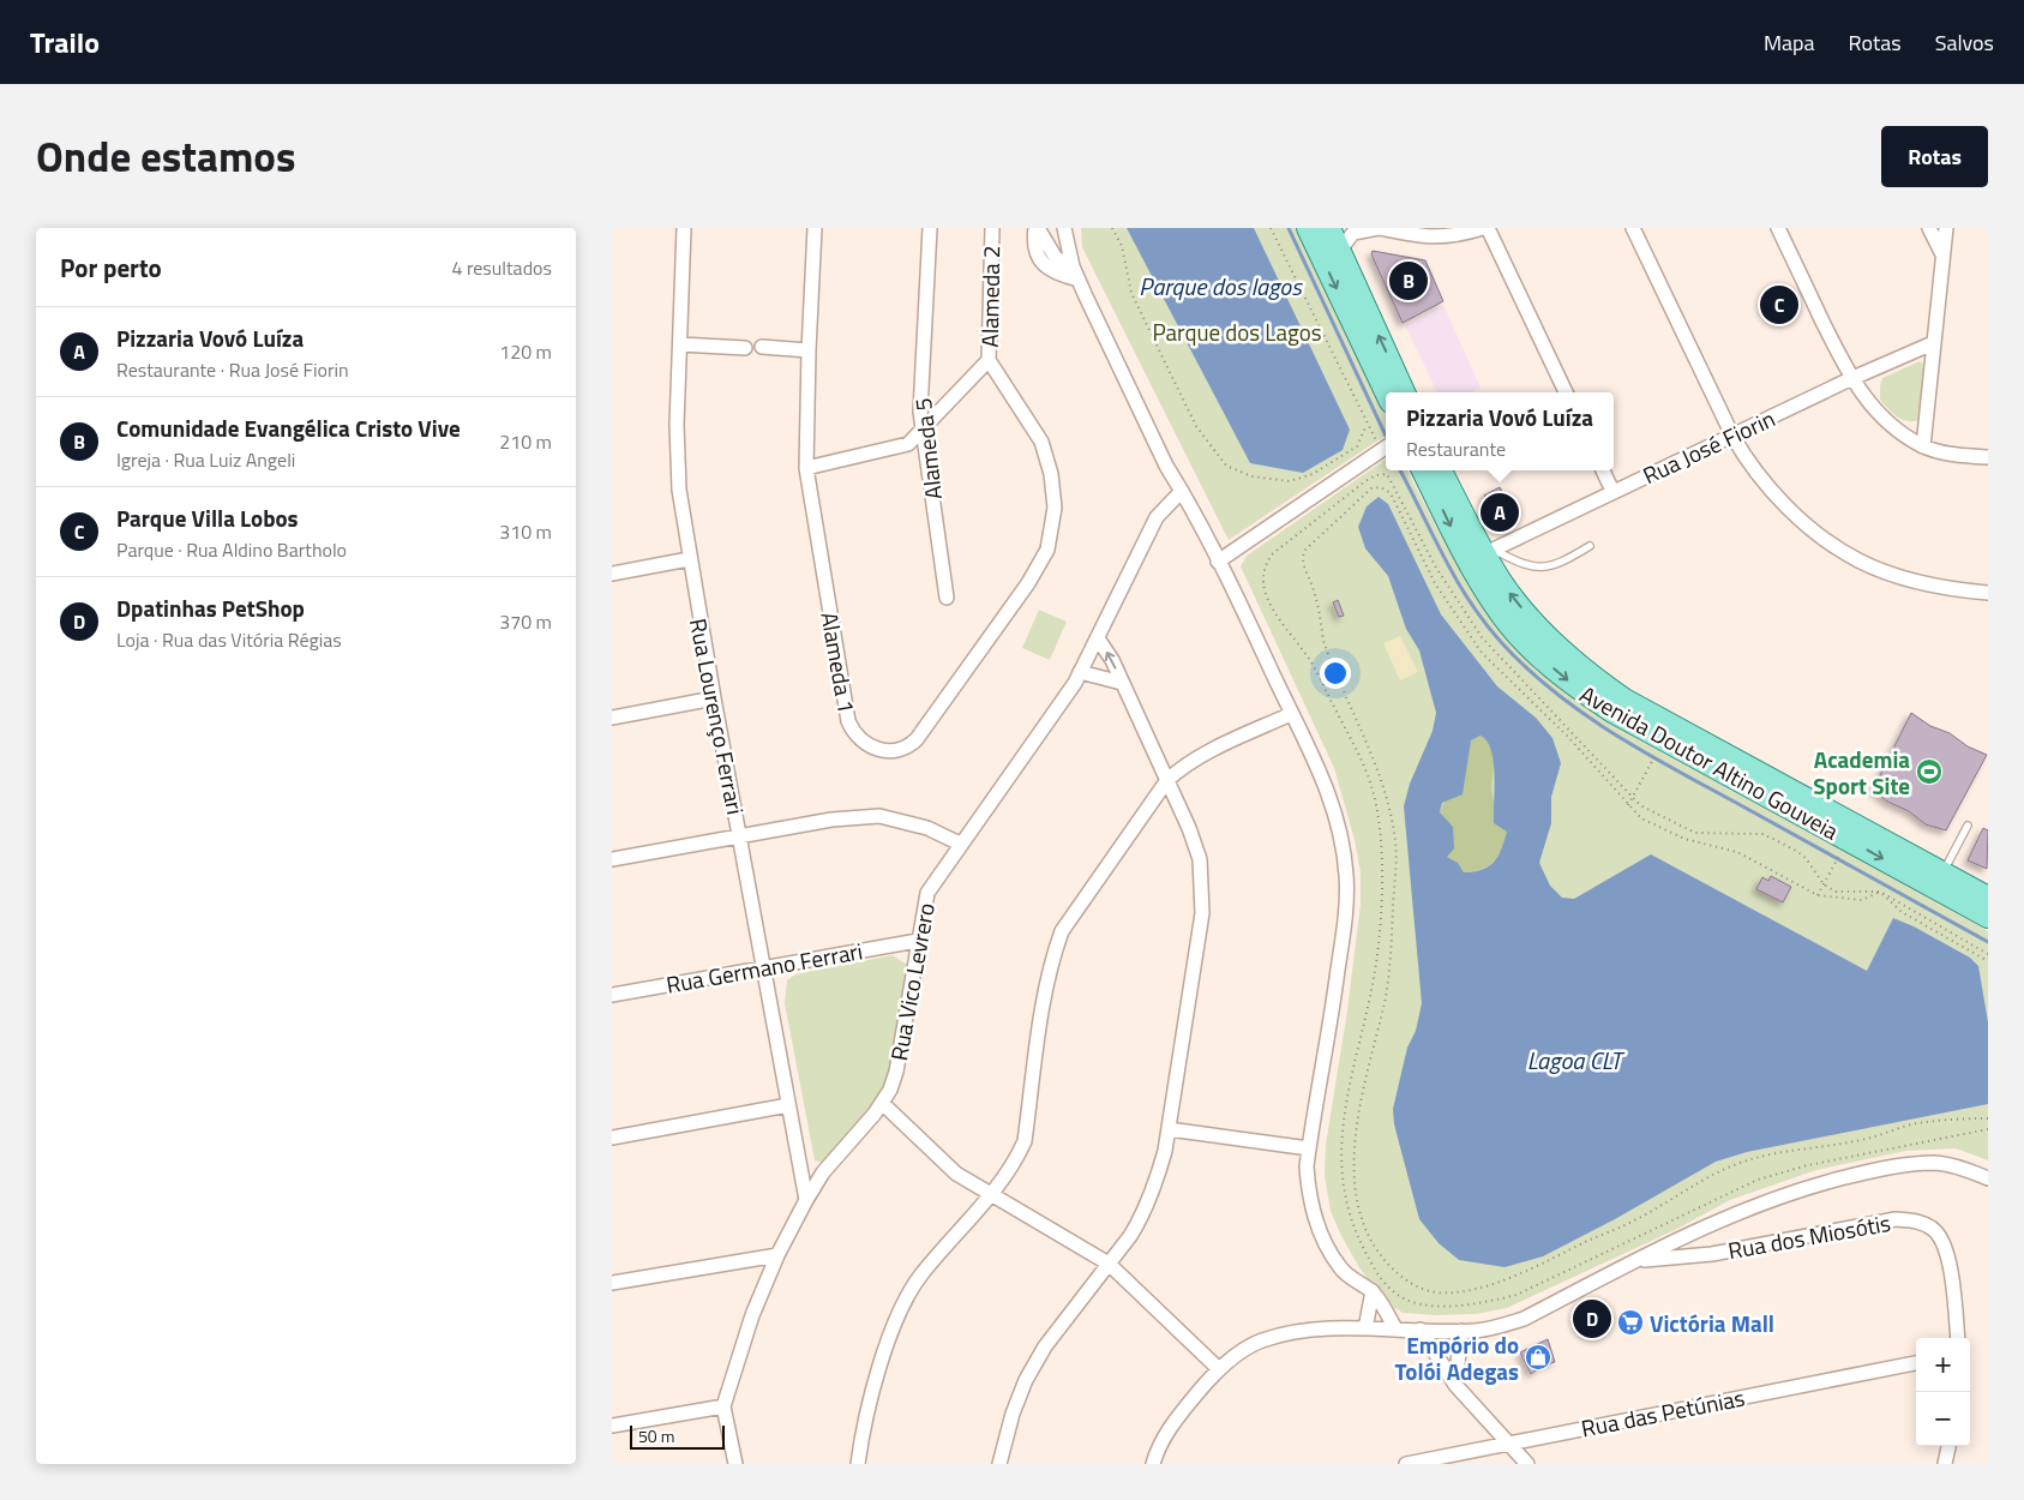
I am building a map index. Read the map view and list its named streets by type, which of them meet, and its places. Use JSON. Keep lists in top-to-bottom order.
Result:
{
  "streets": {
    "main road": ["Avenida Doutor Altino Gouveia"],
    "street": [
      "Alameda 2",
      "Rua José Fiorin",
      "Alameda 5",
      "Alameda 1",
      "Rua Lourenço Ferrari",
      "Rua Germano Ferrari",
      "Rua Vico Levrero",
      "Rua dos Miosótis",
      "Rua das Petúnias"
    ]
  },
  "crossings": [
    ["Alameda 2", "Alameda 5"],
    ["Alameda 2", "Alameda 1"],
    ["Rua José Fiorin", "Avenida Doutor Altino Gouveia"],
    ["Rua Lourenço Ferrari", "Rua Germano Ferrari"],
    ["Rua Lourenço Ferrari", "Rua Vico Levrero"],
    ["Rua Germano Ferrari", "Rua Vico Levrero"]
  ],
  "water": ["Parque dos lagos", "Lagoa CLT"],
  "parks": ["Parque dos Lagos"],
  "places": {
    "sports": ["Academia Sport Site"],
    "supermarket": ["Victória Mall"],
    "shop": ["Empório do Tolói Adegas"]
  },
  "scale_bar": "50 m",
  "page": {
    "header": "Trailo",
    "nav": ["Mapa", "Rotas", "Salvos"],
    "title": "Onde estamos",
    "buttons": "Rotas",
    "heading": ["Por perto", "4 resultados"],
    "pins": [
      "B",
      "C",
      "A",
      "D"
    ],
    "list": [
      {
        "mark": "A",
        "name": "Pizzaria Vovó Luíza",
        "note": "Restaurante · Rua José Fiorin",
        "value": "120 m"
      },
      {
        "mark": "B",
        "name": "Comunidade Evangélica Cristo Vive",
        "note": "Igreja · Rua Luiz Angeli",
        "value": "210 m"
      },
      {
        "mark": "C",
        "name": "Parque Villa Lobos",
        "note": "Parque · Rua Aldino Bartholo",
        "value": "310 m"
      },
      {
        "mark": "D",
        "name": "Dpatinhas PetShop",
        "note": "Loja · Rua das Vitória Régias",
        "value": "370 m"
      }
    ],
    "popup": ["Pizzaria Vovó Luíza", "Restaurante"],
    "map_buttons": ["+", "−"],
    "scale": "50 m"
  }
}
